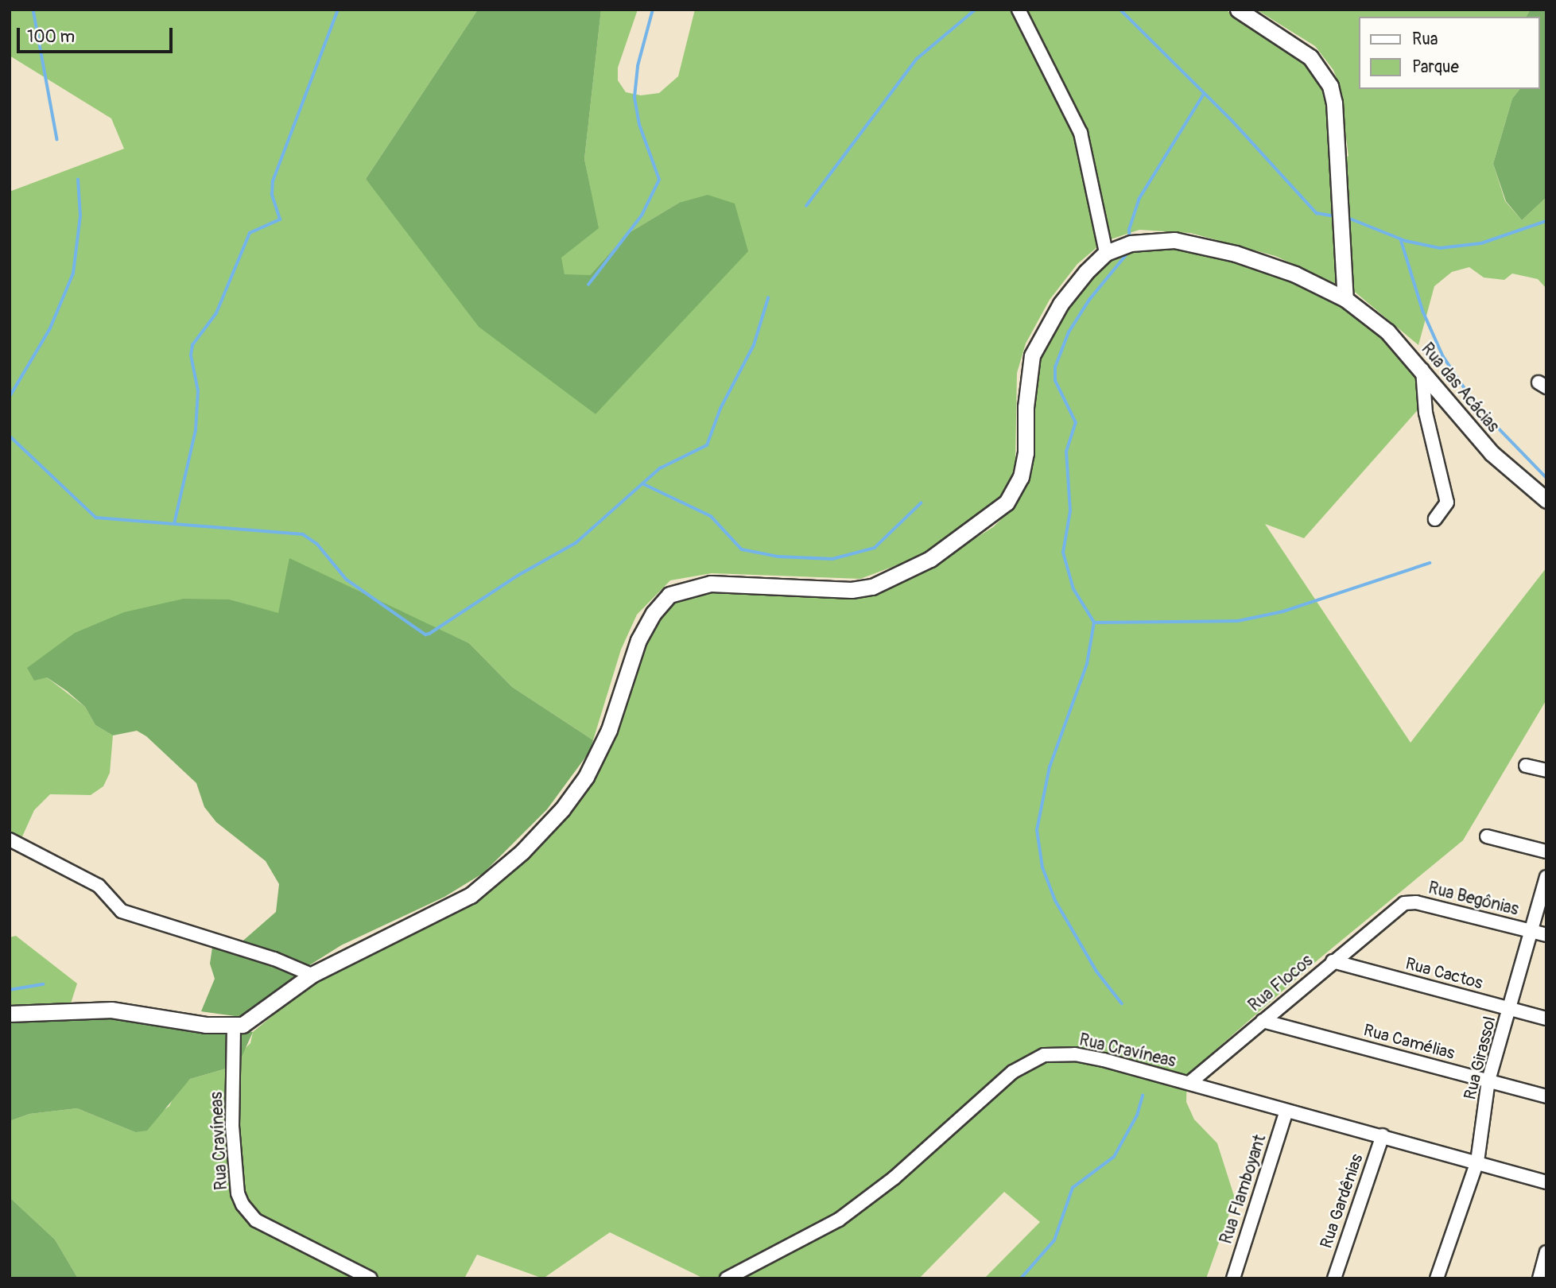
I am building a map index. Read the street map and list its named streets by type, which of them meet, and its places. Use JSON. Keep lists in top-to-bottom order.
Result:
{
  "streets": {
    "street": [
      "Rua das Acácias",
      "Rua Begônias",
      "Rua Cactos",
      "Rua Flocos",
      "Rua Camélias",
      "Rua Cravíneas",
      "Rua Girassol",
      "Rua Flamboyant",
      "Rua Gardênias"
    ]
  },
  "crossings": [
    ["Rua Begônias", "Rua Flocos"],
    ["Rua Begônias", "Rua Girassol"],
    ["Rua Cactos", "Rua Flocos"],
    ["Rua Cactos", "Rua Girassol"],
    ["Rua Flocos", "Rua Camélias"],
    ["Rua Flocos", "Rua Cravíneas"],
    ["Rua Camélias", "Rua Girassol"],
    ["Rua Cravíneas", "Rua Girassol"],
    ["Rua Cravíneas", "Rua Flamboyant"],
    ["Rua Cravíneas", "Rua Gardênias"]
  ],
  "legend": ["Rua", "Parque"],
  "scale_bar": "100 m"
}
